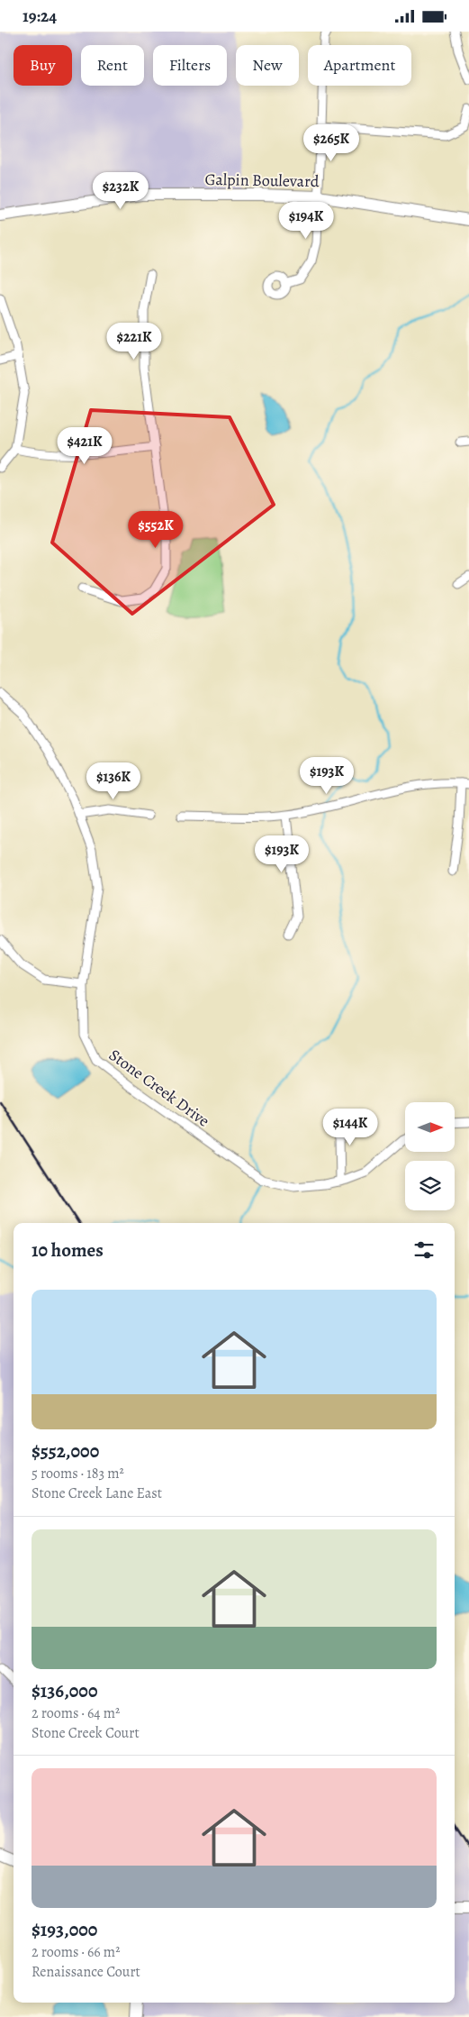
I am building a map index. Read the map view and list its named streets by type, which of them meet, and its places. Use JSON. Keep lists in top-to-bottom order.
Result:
{
  "streets": {
    "street": ["Galpin Boulevard", "Stone Creek Drive"]
  },
  "north": "right",
  "page": {
    "status": "19:24",
    "chip": [
      "Buy",
      "Rent",
      "Filters",
      "New",
      "Apartment"
    ],
    "price": [
      "$265K",
      "$232K",
      "$194K",
      "$221K",
      "$421K",
      "$552K",
      "$193K",
      "$136K",
      "$193K",
      "$144K"
    ],
    "heading": "10 homes",
    "list": [
      {
        "name": "$552,000",
        "note": "5 rooms · 183 m² · Stone Creek Lane East"
      },
      {
        "name": "$136,000",
        "note": "2 rooms · 64 m² · Stone Creek Court"
      },
      {
        "name": "$193,000",
        "note": "2 rooms · 66 m² · Renaissance Court"
      }
    ]
  }
}
